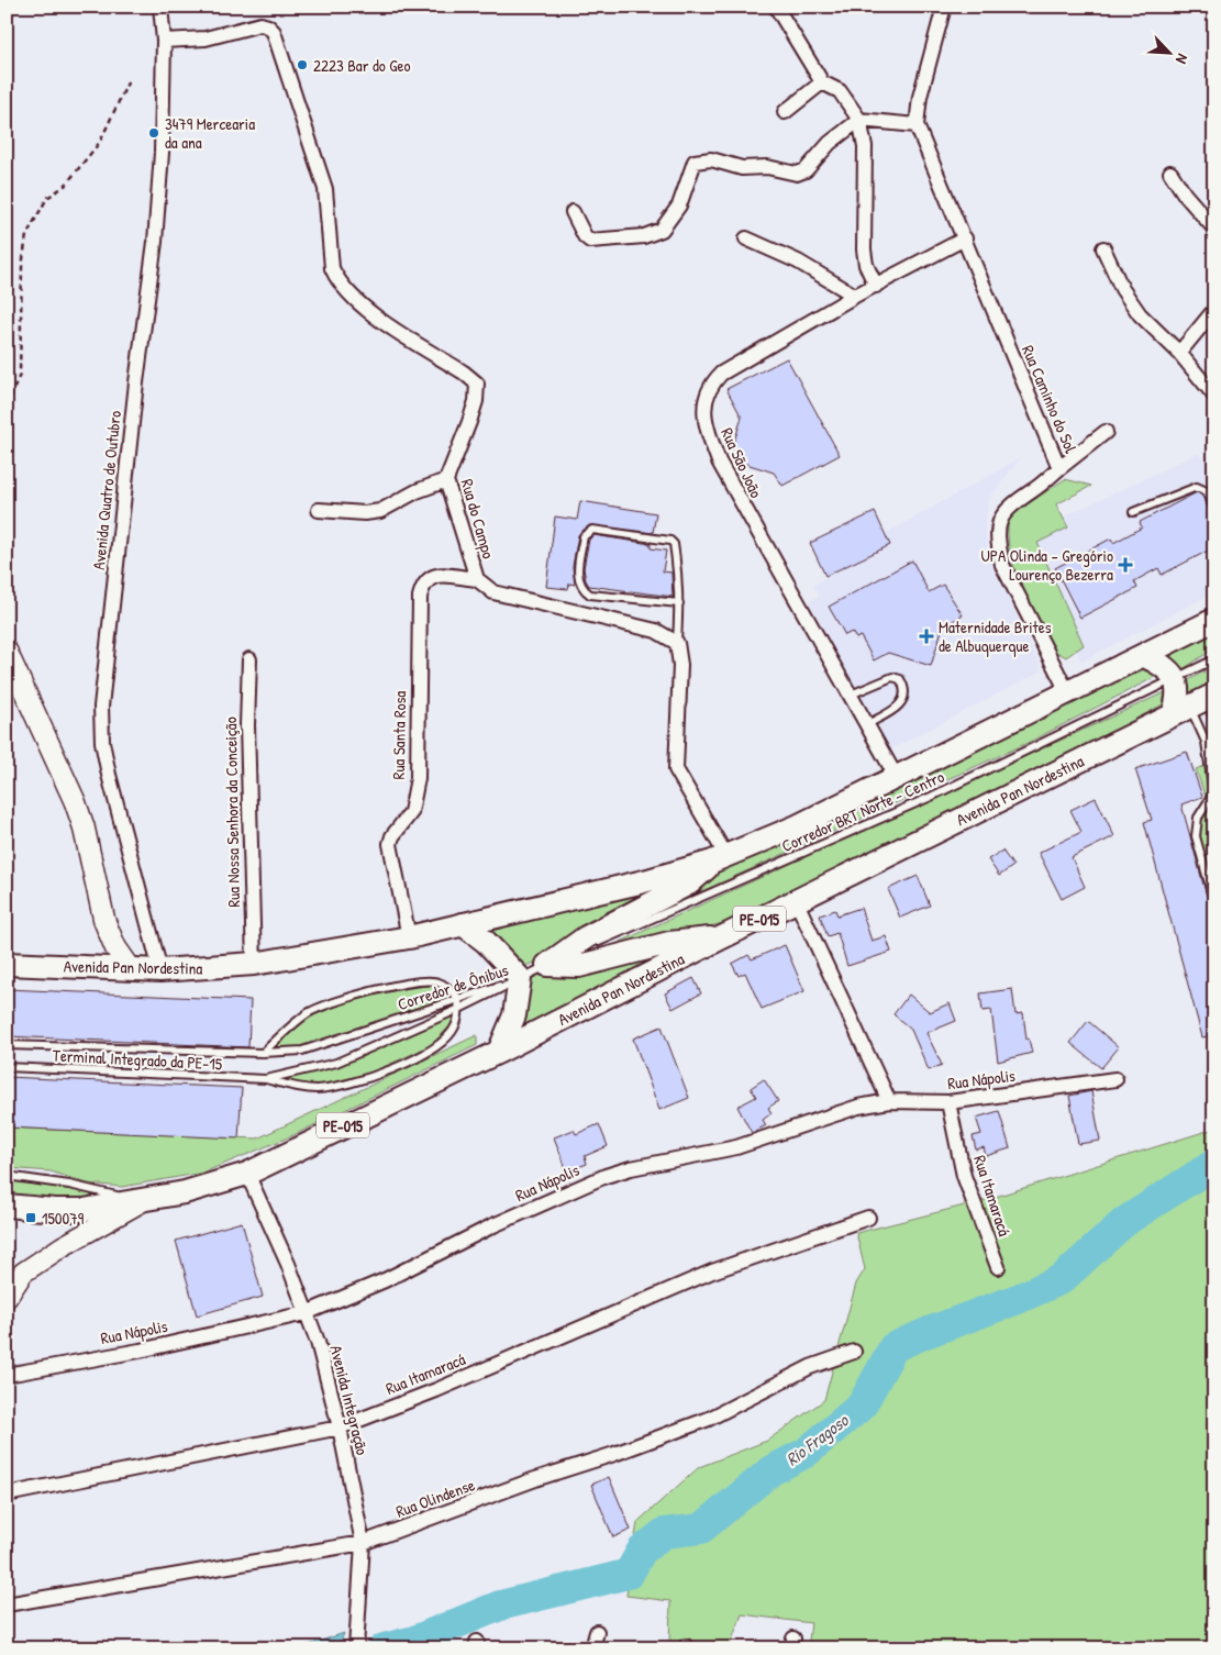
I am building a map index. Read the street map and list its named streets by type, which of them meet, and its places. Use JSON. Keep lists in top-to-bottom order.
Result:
{
  "streets": {
    "highway": ["Avenida Pan Nordestina", "PE-015"],
    "street": [
      "Rua Caminho do Sol",
      "Rua São João",
      "Avenida Quatro de Outubro",
      "Rua do Campo",
      "Rua Santa Rosa",
      "Rua Nossa Senhora da Conceição",
      "Rua Nápolis",
      "Rua Itamaracá",
      "Avenida Integração",
      "Rua Olindense"
    ],
    "lane": ["Corredor BRT Norte - Centro", "Corredor de Ônibus", "Terminal Integrado da PE-15"]
  },
  "crossings": [
    ["Rua Caminho do Sol", "Rua São João"],
    ["Rua Caminho do Sol", "Avenida Pan Nordestina"],
    ["Rua São João", "Avenida Pan Nordestina"],
    ["Avenida Quatro de Outubro", "Rua do Campo"],
    ["Avenida Quatro de Outubro", "Avenida Pan Nordestina"],
    ["Rua do Campo", "Rua Santa Rosa"],
    ["Rua Santa Rosa", "Avenida Pan Nordestina"],
    ["Avenida Pan Nordestina", "Rua Nossa Senhora da Conceição"],
    ["Avenida Pan Nordestina", "Avenida Integração"],
    ["Corredor BRT Norte - Centro", "Corredor de Ônibus"],
    ["Corredor de Ônibus", "Terminal Integrado da PE-15"],
    ["Rua Nápolis", "Rua Itamaracá"],
    ["Rua Nápolis", "Avenida Integração"],
    ["Rua Itamaracá", "Avenida Integração"],
    ["Avenida Integração", "Rua Olindense"]
  ],
  "water": ["Rio Fragoso"],
  "places": {
    "other": ["2223 Bar do Geo", "3479 Mercearia da ana"],
    "health": ["UPA Olinda – Gregório Lourenço Bezerra", "Maternidade Brites de Albuquerque"],
    "transit": ["150079"]
  },
  "north": "bottom right"
}
